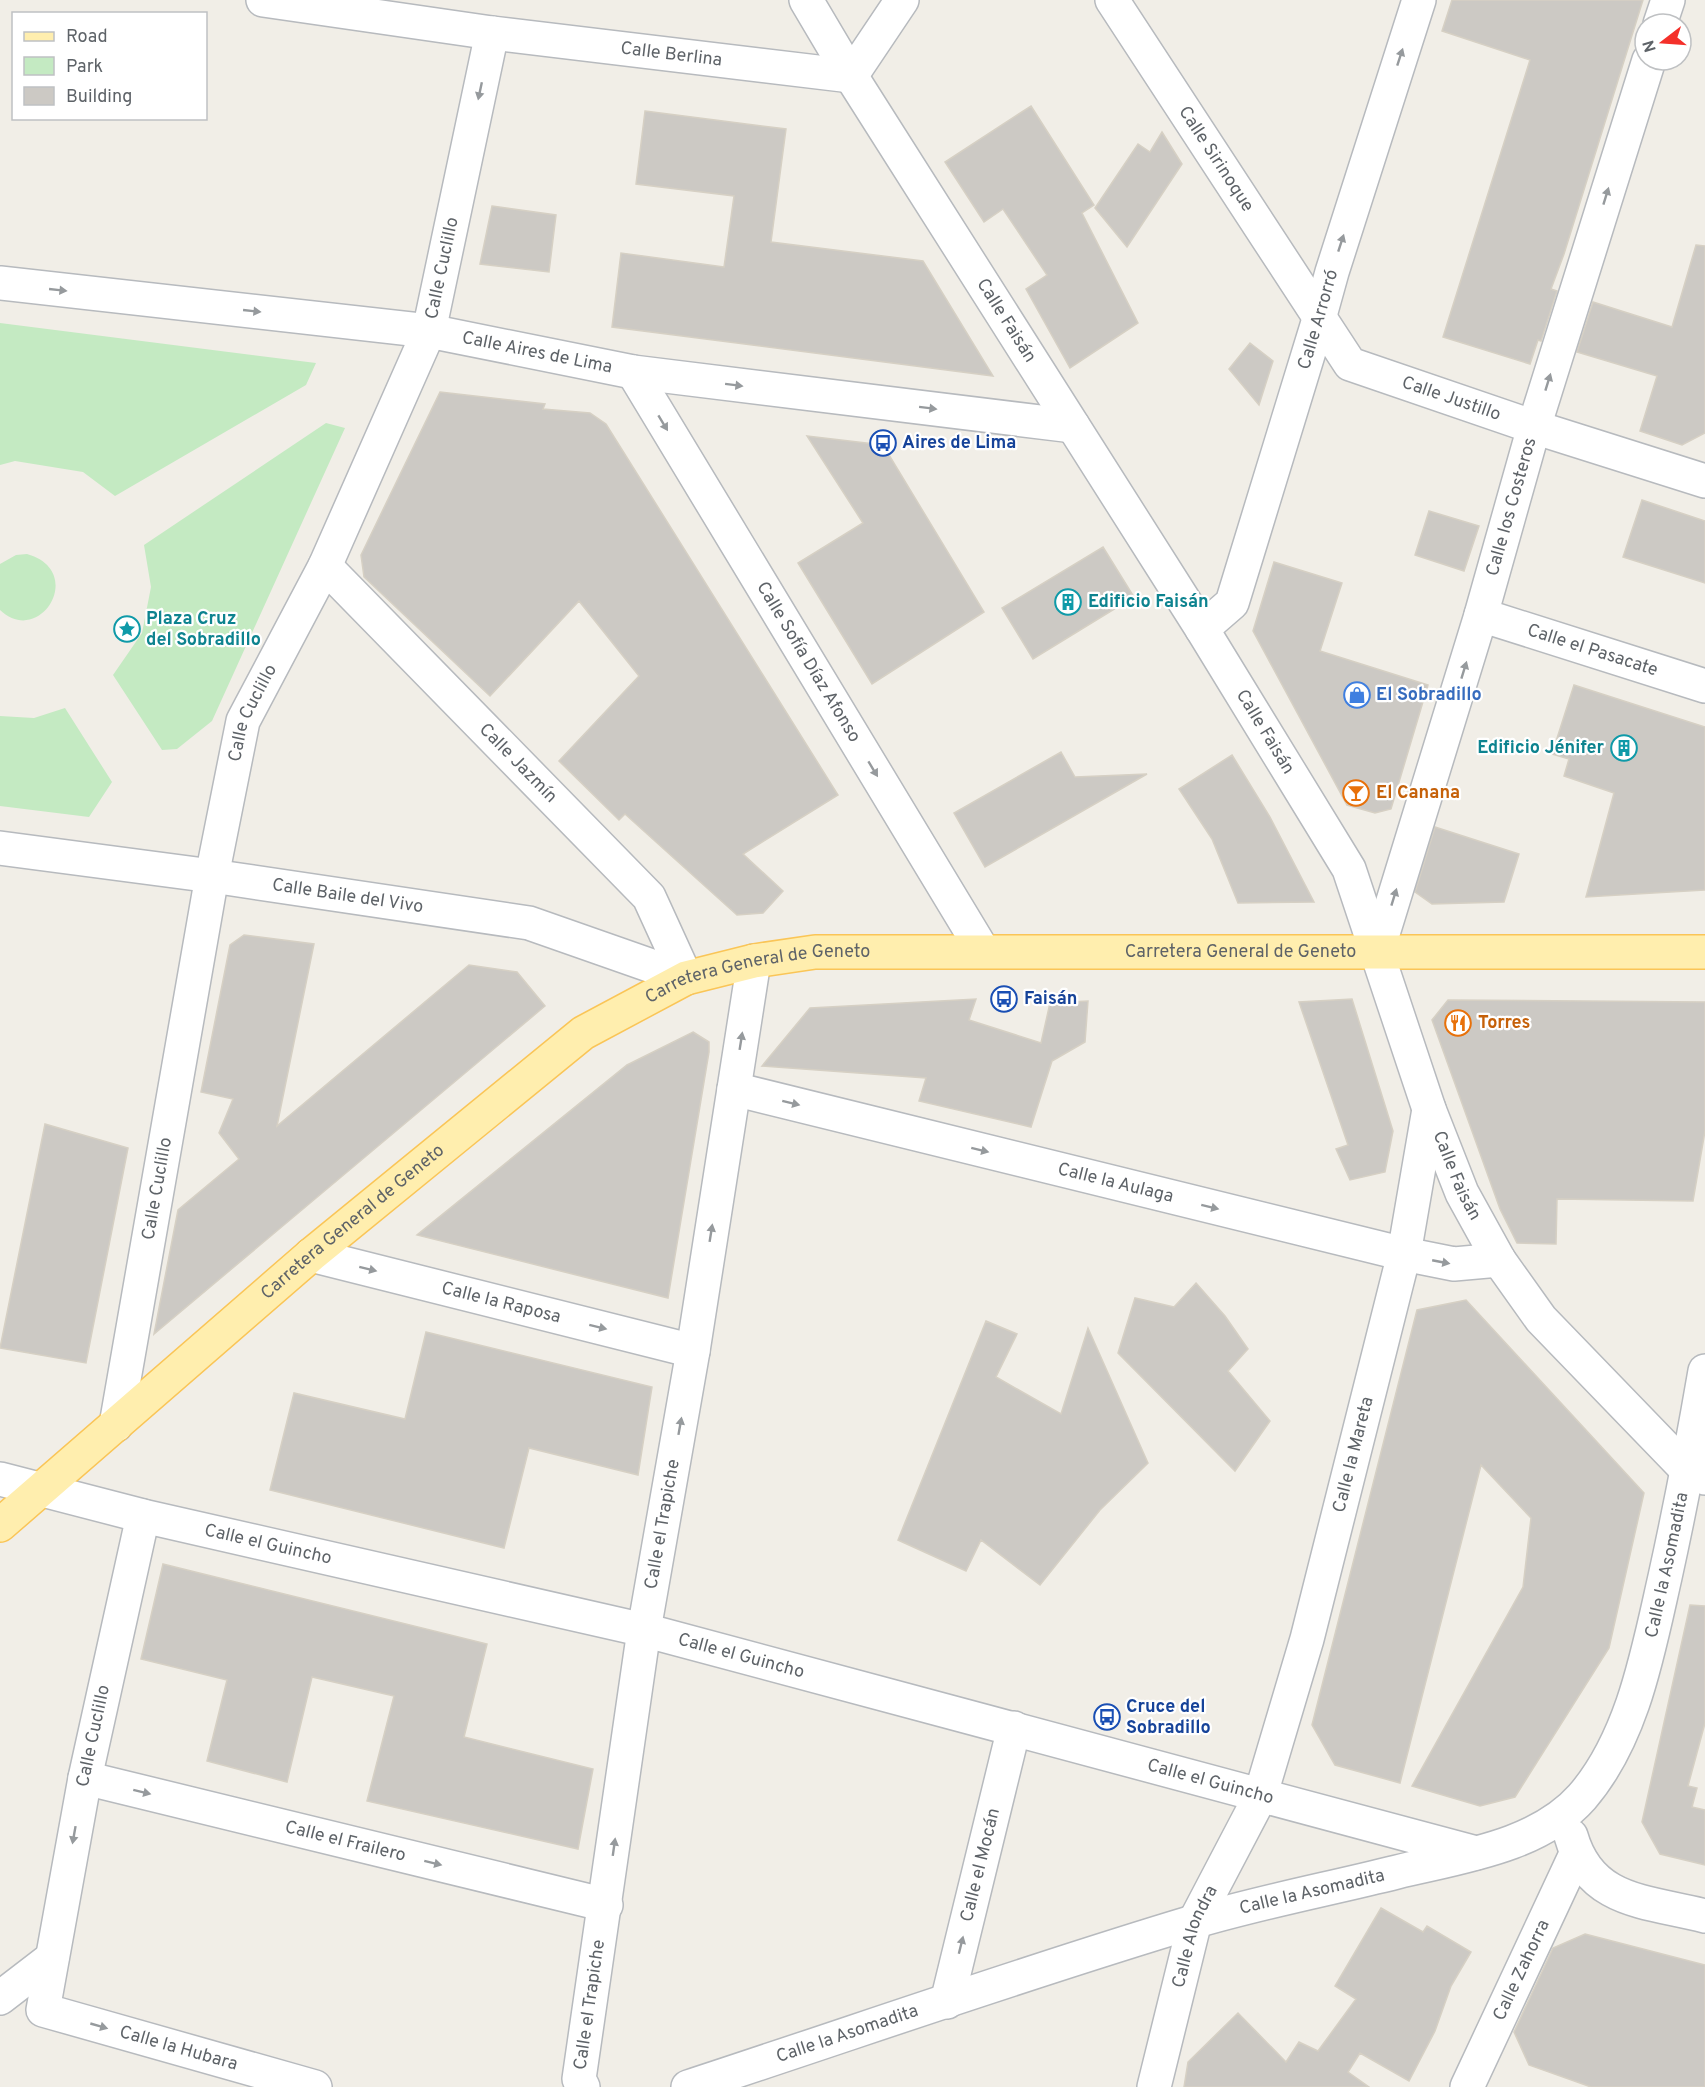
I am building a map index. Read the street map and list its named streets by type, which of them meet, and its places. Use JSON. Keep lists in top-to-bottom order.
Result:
{
  "streets": {
    "main road": ["Carretera General de Geneto"],
    "street": [
      "Calle Berlina",
      "Calle Sirinoque",
      "Calle Cuclillo",
      "Calle Arrorró",
      "Calle Faisán",
      "Calle Aires de Lima",
      "Calle Justillo",
      "Calle los Costeros",
      "Calle el Pasacate",
      "Calle Sofía Díaz Afonso",
      "Calle Jazmín",
      "Calle Baile del Vivo",
      "Calle la Aulaga",
      "Calle la Raposa",
      "Calle la Mareta",
      "Calle el Trapiche",
      "Calle el Guincho",
      "Calle la Asomadita",
      "Calle el Frailero",
      "Calle el Mocán",
      "Calle Alondra",
      "Calle Zahorra",
      "Calle la Hubara"
    ]
  },
  "crossings": [
    ["Calle Berlina", "Calle Cuclillo"],
    ["Calle Berlina", "Calle Faisán"],
    ["Calle Sirinoque", "Calle Arrorró"],
    ["Calle Sirinoque", "Calle Justillo"],
    ["Calle Cuclillo", "Calle Aires de Lima"],
    ["Calle Cuclillo", "Calle Jazmín"],
    ["Calle Cuclillo", "Calle Baile del Vivo"],
    ["Calle Cuclillo", "Carretera General de Geneto"],
    ["Calle Cuclillo", "Calle el Guincho"],
    ["Calle Cuclillo", "Calle el Frailero"],
    ["Calle Cuclillo", "Calle la Hubara"],
    ["Calle Arrorró", "Calle Faisán"],
    ["Calle Arrorró", "Calle Justillo"],
    ["Calle Faisán", "Calle Aires de Lima"],
    ["Calle Faisán", "Calle los Costeros"],
    ["Calle Faisán", "Carretera General de Geneto"],
    ["Calle Faisán", "Calle la Aulaga"],
    ["Calle Faisán", "Calle la Mareta"],
    ["Calle Faisán", "Calle la Asomadita"],
    ["Calle Aires de Lima", "Calle Sofía Díaz Afonso"],
    ["Calle Justillo", "Calle los Costeros"],
    ["Calle los Costeros", "Calle el Pasacate"],
    ["Calle los Costeros", "Carretera General de Geneto"],
    ["Calle Sofía Díaz Afonso", "Carretera General de Geneto"],
    ["Calle Jazmín", "Calle Baile del Vivo"],
    ["Calle Jazmín", "Carretera General de Geneto"],
    ["Calle Baile del Vivo", "Carretera General de Geneto"],
    ["Carretera General de Geneto", "Calle la Raposa"],
    ["Carretera General de Geneto", "Calle el Trapiche"],
    ["Carretera General de Geneto", "Calle el Guincho"],
    ["Calle la Aulaga", "Calle la Mareta"],
    ["Calle la Aulaga", "Calle el Trapiche"],
    ["Calle la Raposa", "Calle el Trapiche"],
    ["Calle la Mareta", "Calle el Guincho"],
    ["Calle la Mareta", "Calle Alondra"],
    ["Calle el Trapiche", "Calle el Guincho"],
    ["Calle el Trapiche", "Calle el Frailero"],
    ["Calle el Guincho", "Calle la Asomadita"],
    ["Calle el Guincho", "Calle el Mocán"],
    ["Calle el Guincho", "Calle Alondra"],
    ["Calle la Asomadita", "Calle el Mocán"],
    ["Calle la Asomadita", "Calle Alondra"]
  ],
  "one_way": [
    "Calle Arrorró",
    "Calle Aires de Lima",
    "Calle los Costeros",
    "Calle Sofía Díaz Afonso",
    "Calle la Aulaga",
    "Calle la Raposa",
    "Calle el Trapiche",
    "Calle el Frailero",
    "Calle el Mocán",
    "Calle la Hubara"
  ],
  "places": {
    "bus stop": ["Aires de Lima", "Faisán", "Cruce del Sobradillo"],
    "building": ["Edificio Faisán", "Edificio Jénifer"],
    "place": ["Plaza Cruz del Sobradillo"],
    "shop": ["El Sobradillo"],
    "bar": ["El Canana"],
    "restaurant": ["Torres"]
  },
  "legend": ["Road", "Park", "Building"],
  "north": "left"
}
